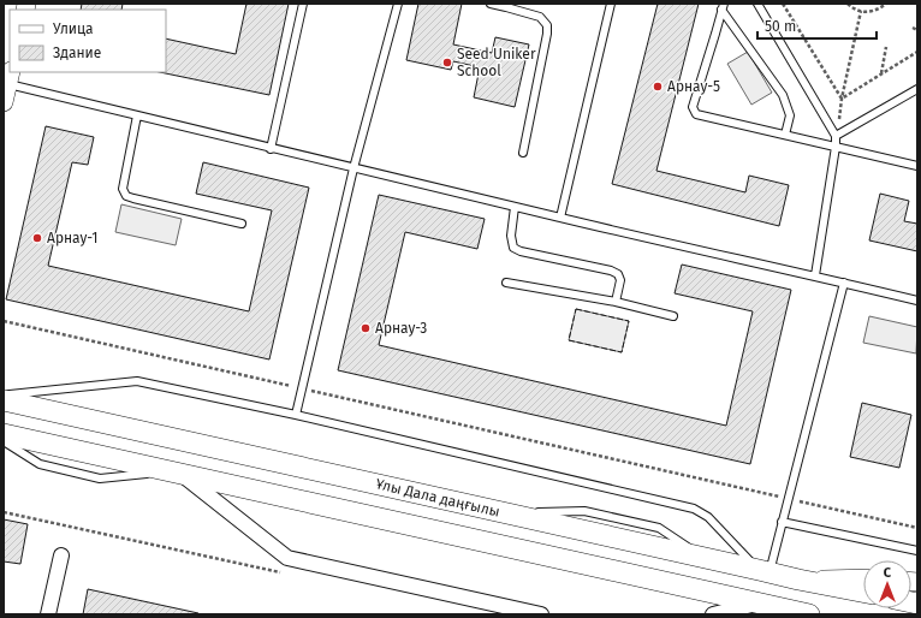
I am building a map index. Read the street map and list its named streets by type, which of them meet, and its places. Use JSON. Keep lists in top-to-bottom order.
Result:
{
  "streets": {
    "main road": ["Ұлы Дала даңғылы"]
  },
  "places": [
    "Seed Uniker School",
    "Арнау-5",
    "Арнау-1",
    "Арнау-3"
  ],
  "legend": ["Улица", "Здание"],
  "scale_bar": "50 m",
  "north": "top"
}
